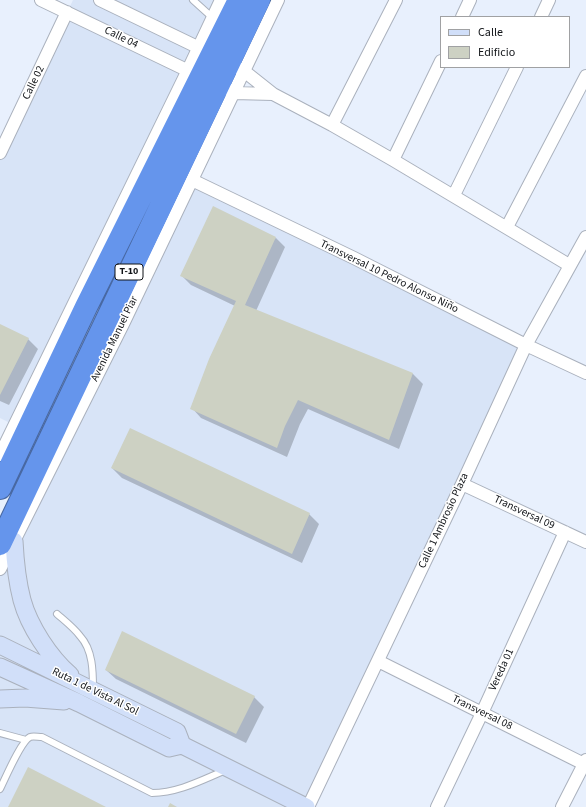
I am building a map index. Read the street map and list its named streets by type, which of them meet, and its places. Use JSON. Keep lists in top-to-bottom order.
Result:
{
  "streets": {
    "highway": ["T-10", "Avenida Manuel Piar"],
    "street": [
      "Calle 04",
      "Calle 02",
      "Transversal 10 Pedro Alonso Niño",
      "Transversal 09",
      "Calle 1 Ambrosio Plaza",
      "Vereda 01",
      "Ruta 1 de Vista Al Sol",
      "Transversal 08"
    ]
  },
  "crossings": [
    ["Calle 04", "Calle 02"],
    ["Calle 04", "Avenida Manuel Piar"],
    ["Transversal 10 Pedro Alonso Niño", "Avenida Manuel Piar"],
    ["Transversal 10 Pedro Alonso Niño", "Calle 1 Ambrosio Plaza"],
    ["Transversal 09", "Calle 1 Ambrosio Plaza"],
    ["Transversal 09", "Vereda 01"],
    ["Calle 1 Ambrosio Plaza", "Ruta 1 de Vista Al Sol"],
    ["Calle 1 Ambrosio Plaza", "Transversal 08"],
    ["Vereda 01", "Transversal 08"]
  ],
  "legend": ["Calle", "Edificio"]
}
